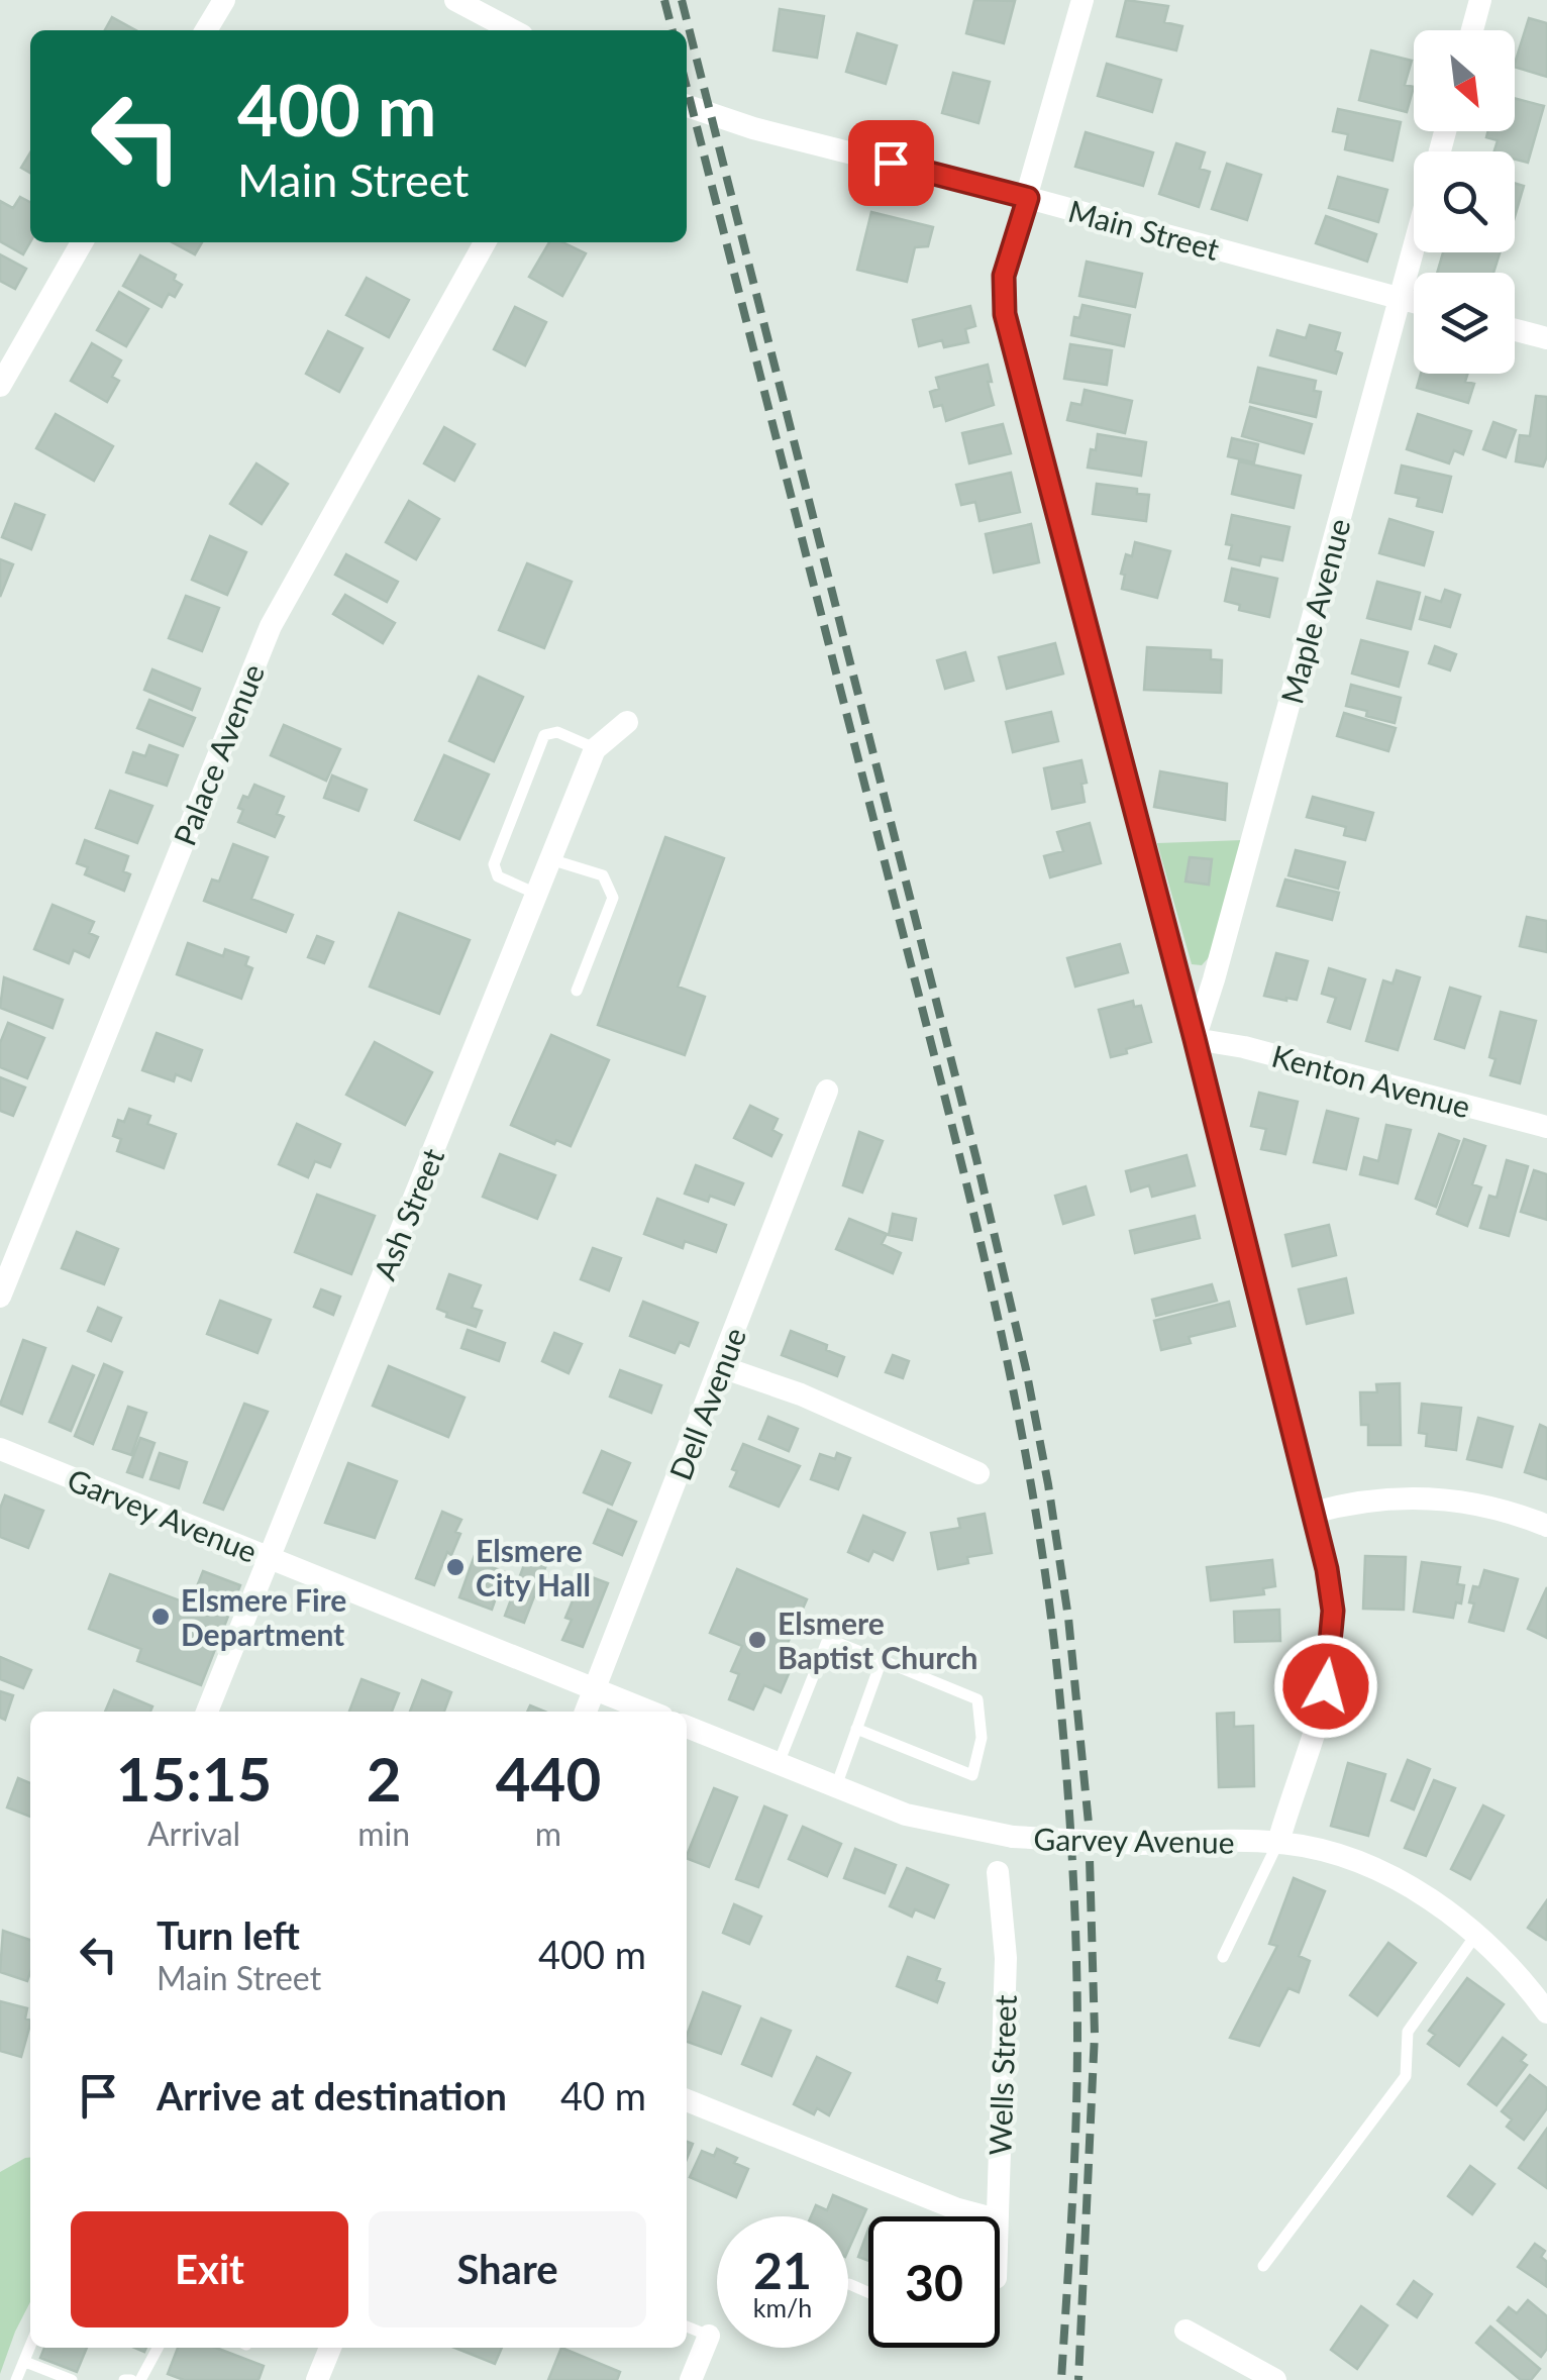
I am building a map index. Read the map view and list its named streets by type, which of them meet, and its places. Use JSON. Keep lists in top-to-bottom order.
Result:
{
  "streets": {
    "street": [
      "Main Street",
      "Maple Avenue",
      "Palace Avenue",
      "Kenton Avenue",
      "Ash Street",
      "Dell Avenue",
      "Garvey Avenue",
      "Wells Street"
    ]
  },
  "crossings": [
    ["Main Street", "Maple Avenue"],
    ["Maple Avenue", "Kenton Avenue"],
    ["Ash Street", "Garvey Avenue"],
    ["Dell Avenue", "Garvey Avenue"]
  ],
  "places": ["Elsmere City Hall", "Elsmere Fire Department", "Elsmere Baptist Church"],
  "north": "bottom right",
  "page": {
    "turn": ["400 m", "Main Street"],
    "eta": [
      "15:15",
      "Arrival",
      "2",
      "min",
      "440",
      "m"
    ],
    "list": [
      {
        "name": "Turn left",
        "note": "Main Street",
        "value": "400 m"
      },
      {
        "name": "Arrive at destination",
        "value": "40 m"
      }
    ],
    "buttons": ["Exit", "Share"],
    "speed": "21 km/h",
    "limit": "30"
  }
}
